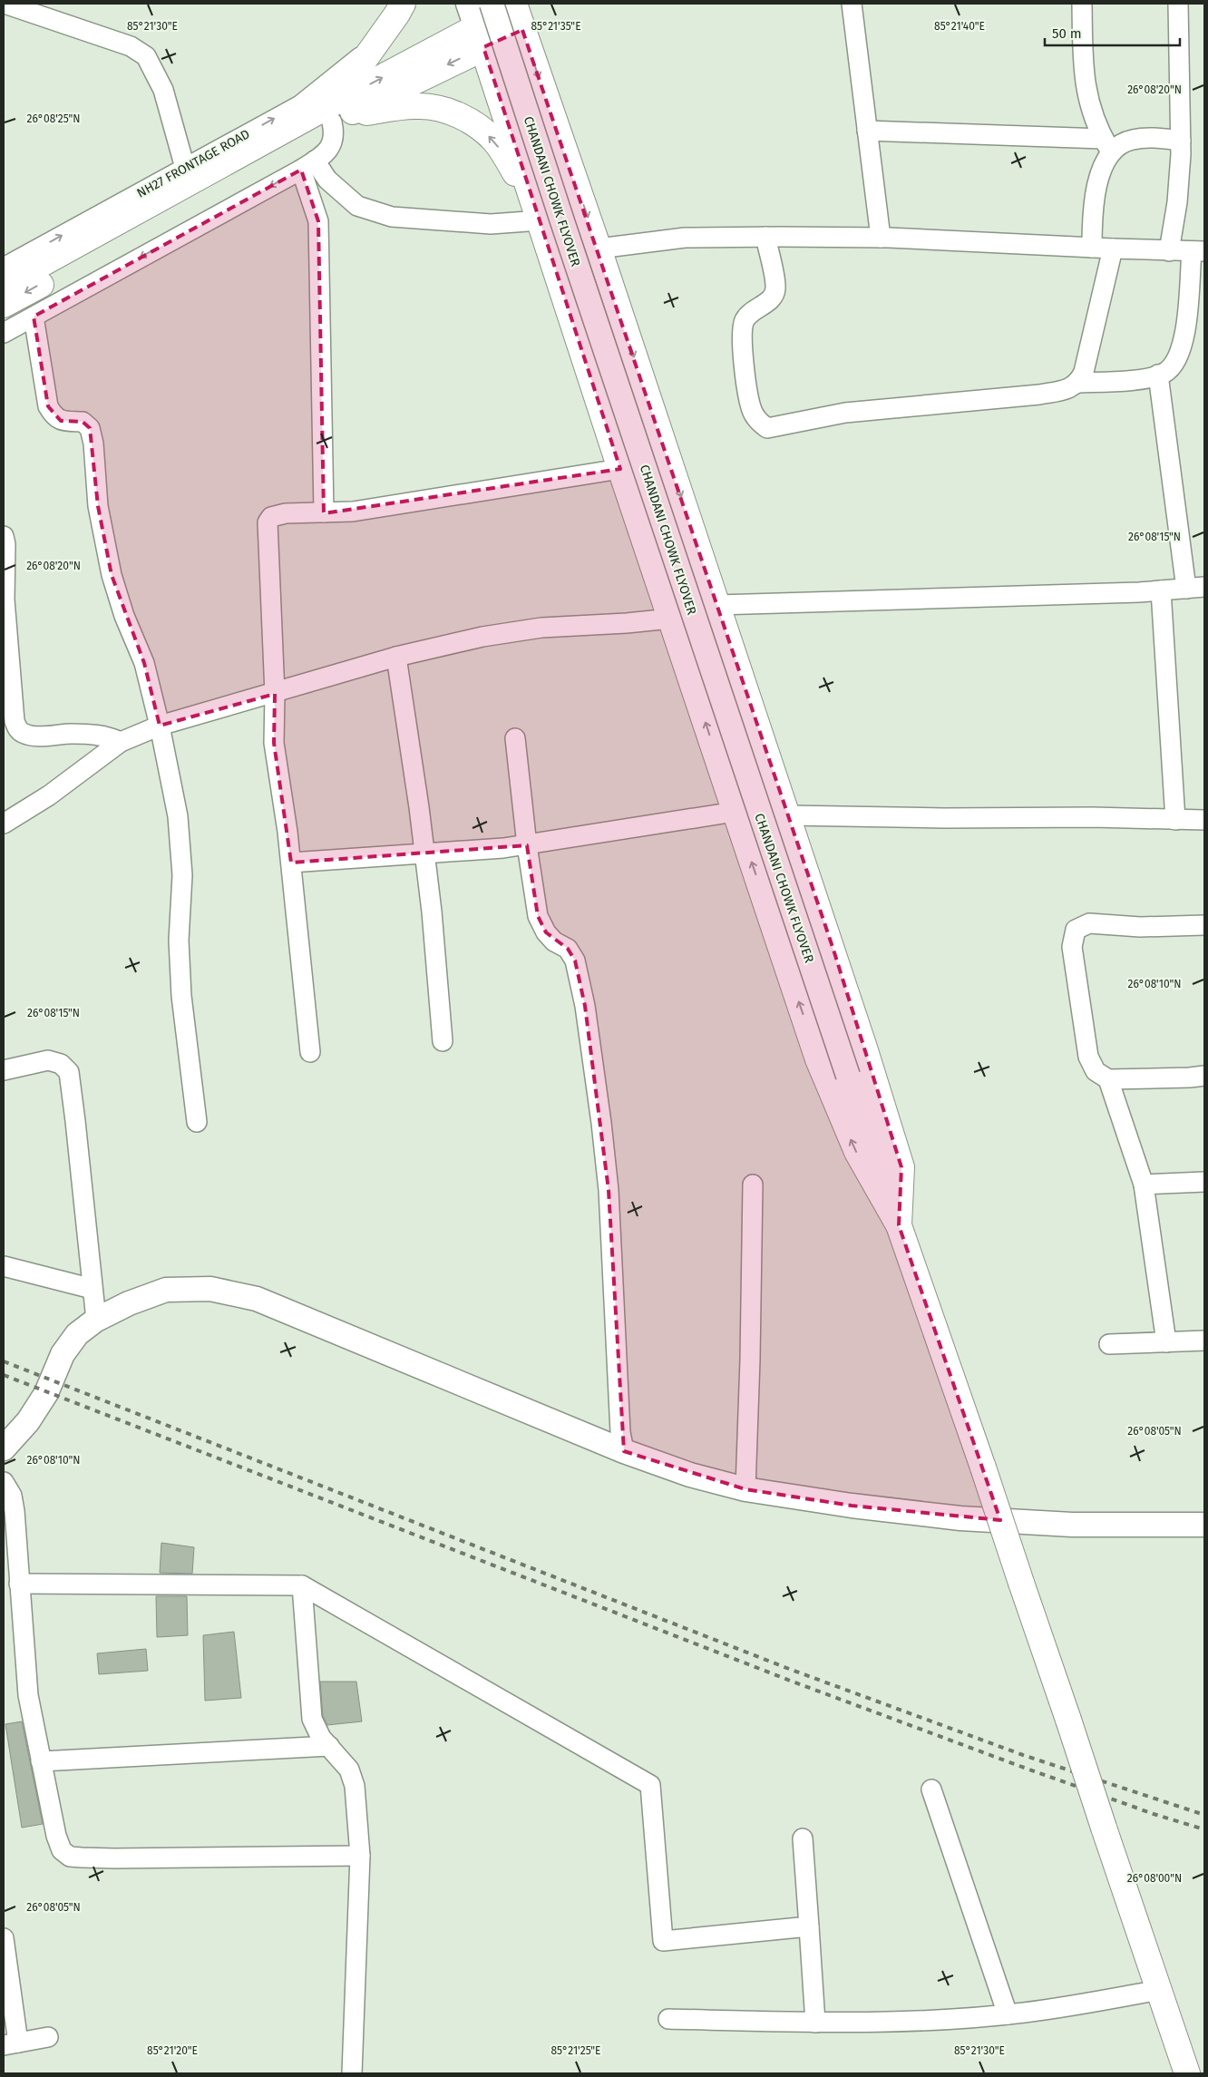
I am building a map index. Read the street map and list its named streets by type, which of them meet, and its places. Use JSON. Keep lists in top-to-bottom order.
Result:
{
  "streets": {
    "main road": ["CHANDANI CHOWK FLYOVER"],
    "street": ["NH27 FRONTAGE ROAD"]
  },
  "scale_bar": "50 m",
  "coordinates": [
    "85°21'30\"E",
    "85°21'35\"E",
    "85°21'40\"E",
    "26°08'20\"N",
    "26°08'25\"N",
    "26°08'15\"N",
    "26°08'10\"N",
    "26°08'05\"N",
    "26°08'00\"N",
    "85°21'20\"E",
    "85°21'25\"E"
  ]
}
